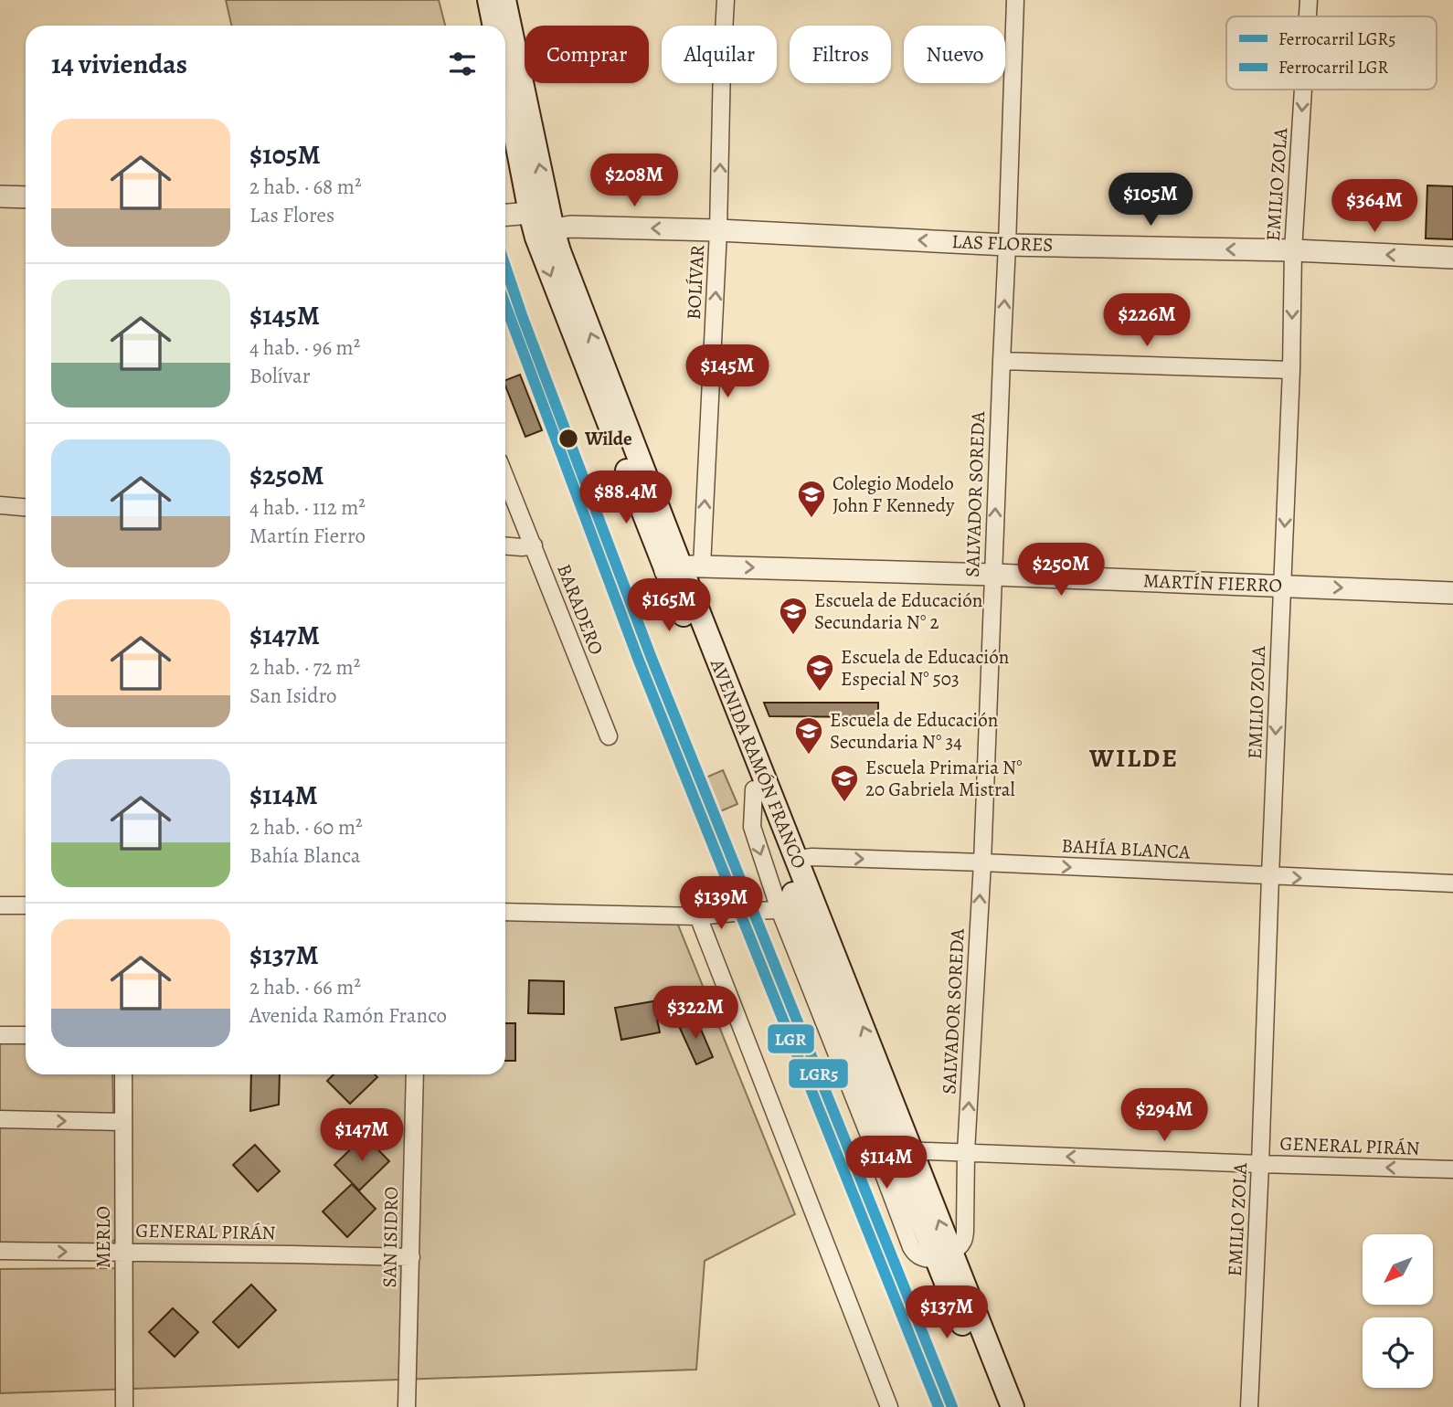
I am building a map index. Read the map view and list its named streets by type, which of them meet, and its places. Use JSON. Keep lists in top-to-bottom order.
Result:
{
  "streets": {
    "main road": ["AVENIDA RAMÓN FRANCO"],
    "street": [
      "EMILIO ZOLA",
      "LAS FLORES",
      "BOLÍVAR",
      "SALVADOR SOREDA",
      "MARTÍN FIERRO",
      "BARADERO",
      "BAHÍA BLANCA",
      "GENERAL PIRÁN",
      "MERLO",
      "SAN ISIDRO"
    ]
  },
  "crossings": [
    ["EMILIO ZOLA", "LAS FLORES"],
    ["EMILIO ZOLA", "MARTÍN FIERRO"],
    ["EMILIO ZOLA", "BAHÍA BLANCA"],
    ["EMILIO ZOLA", "GENERAL PIRÁN"],
    ["LAS FLORES", "BOLÍVAR"],
    ["LAS FLORES", "SALVADOR SOREDA"],
    ["LAS FLORES", "AVENIDA RAMÓN FRANCO"],
    ["BOLÍVAR", "MARTÍN FIERRO"],
    ["BOLÍVAR", "AVENIDA RAMÓN FRANCO"],
    ["SALVADOR SOREDA", "MARTÍN FIERRO"],
    ["SALVADOR SOREDA", "AVENIDA RAMÓN FRANCO"],
    ["SALVADOR SOREDA", "BAHÍA BLANCA"],
    ["SALVADOR SOREDA", "GENERAL PIRÁN"],
    ["MARTÍN FIERRO", "AVENIDA RAMÓN FRANCO"],
    ["AVENIDA RAMÓN FRANCO", "BAHÍA BLANCA"],
    ["AVENIDA RAMÓN FRANCO", "GENERAL PIRÁN"],
    ["GENERAL PIRÁN", "MERLO"],
    ["GENERAL PIRÁN", "SAN ISIDRO"]
  ],
  "one_way": [
    "EMILIO ZOLA",
    "BOLÍVAR",
    "SALVADOR SOREDA",
    "MARTÍN FIERRO",
    "BAHÍA BLANCA"
  ],
  "districts": ["WILDE"],
  "places": {
    "other": ["Wilde"],
    "school or university": [
      "Colegio Modelo John F Kennedy",
      "Escuela de Educación Secundaria N° 2",
      "Escuela de Educación Especial N° 503",
      "Escuela de Educación Secundaria N° 34",
      "Escuela Primaria N° 20 Gabriela Mistral"
    ]
  },
  "lines": ["rail line LGR5", "rail line LGR"],
  "legend": ["Ferrocarril LGR5", "Ferrocarril LGR"],
  "north": "bottom left",
  "page": {
    "chip": [
      "Comprar",
      "Alquilar",
      "Filtros",
      "Nuevo"
    ],
    "heading": "14 viviendas",
    "list": [
      {
        "name": "$105M",
        "note": "2 hab. · 68 m² · Las Flores"
      },
      {
        "name": "$145M",
        "note": "4 hab. · 96 m² · Bolívar"
      },
      {
        "name": "$250M",
        "note": "4 hab. · 112 m² · Martín Fierro"
      },
      {
        "name": "$147M",
        "note": "2 hab. · 72 m² · San Isidro"
      },
      {
        "name": "$114M",
        "note": "2 hab. · 60 m² · Bahía Blanca"
      },
      {
        "name": "$137M",
        "note": "2 hab. · 66 m² · Avenida Ramón Franco"
      }
    ],
    "price": [
      "$208M",
      "$105M",
      "$364M",
      "$226M",
      "$145M",
      "$88.4M",
      "$250M",
      "$165M",
      "$139M",
      "$322M",
      "$294M",
      "$147M",
      "$114M",
      "$137M"
    ]
  }
}
